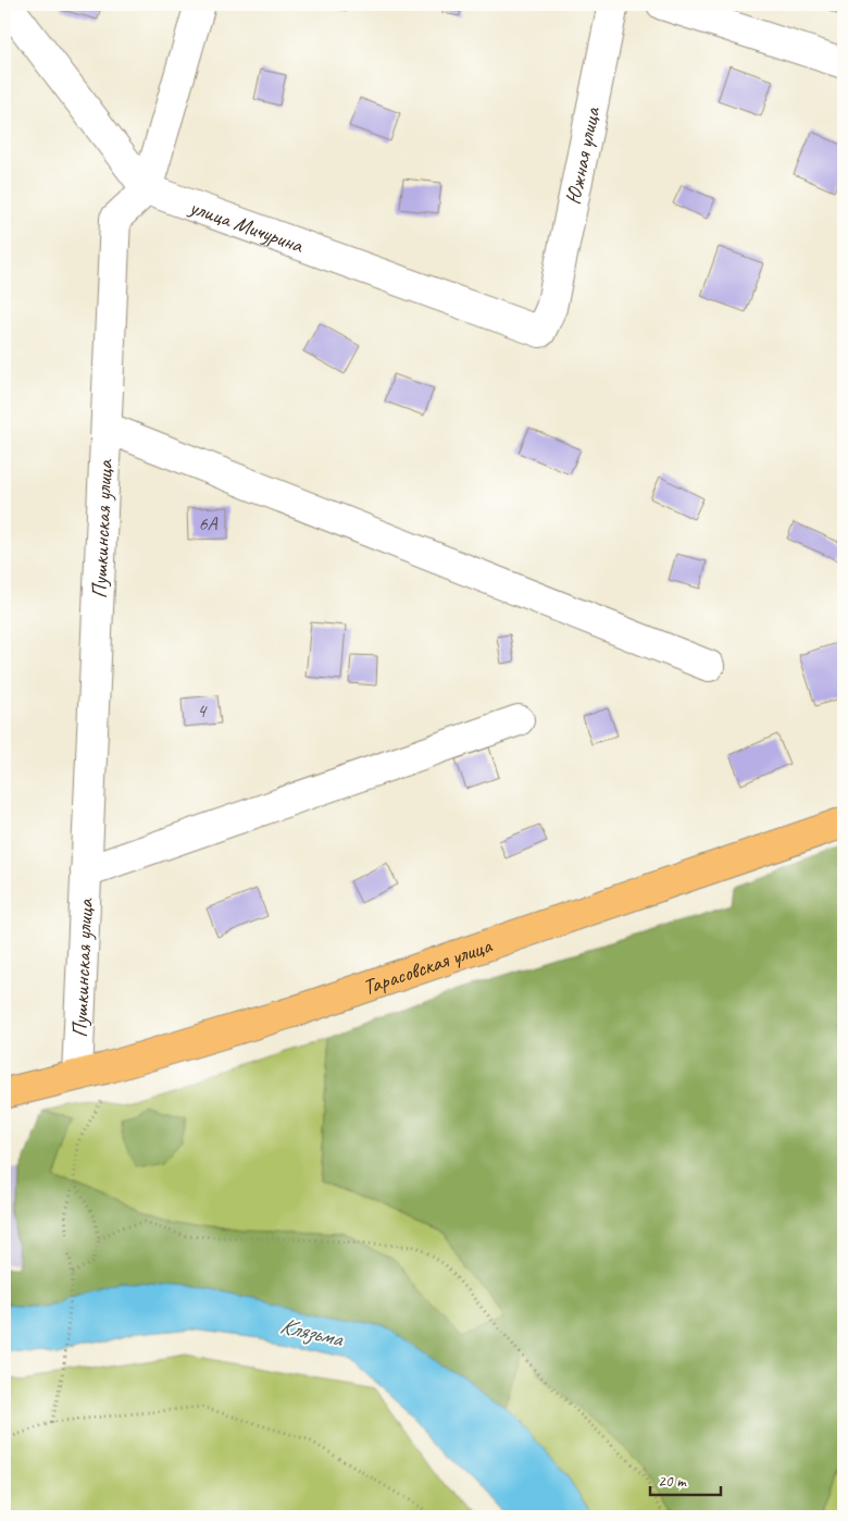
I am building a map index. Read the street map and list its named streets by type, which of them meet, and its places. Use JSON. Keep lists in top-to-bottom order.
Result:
{
  "streets": {
    "main road": ["Тарасовская улица"],
    "street": ["Южная улица", "улица Мичурина", "Пушкинская улица"]
  },
  "crossings": [
    ["Южная улица", "улица Мичурина"],
    ["улица Мичурина", "Пушкинская улица"],
    ["Пушкинская улица", "Тарасовская улица"]
  ],
  "water": ["Клязьма"],
  "house_numbers": ["6А", "4"],
  "scale_bar": "20 m"
}
